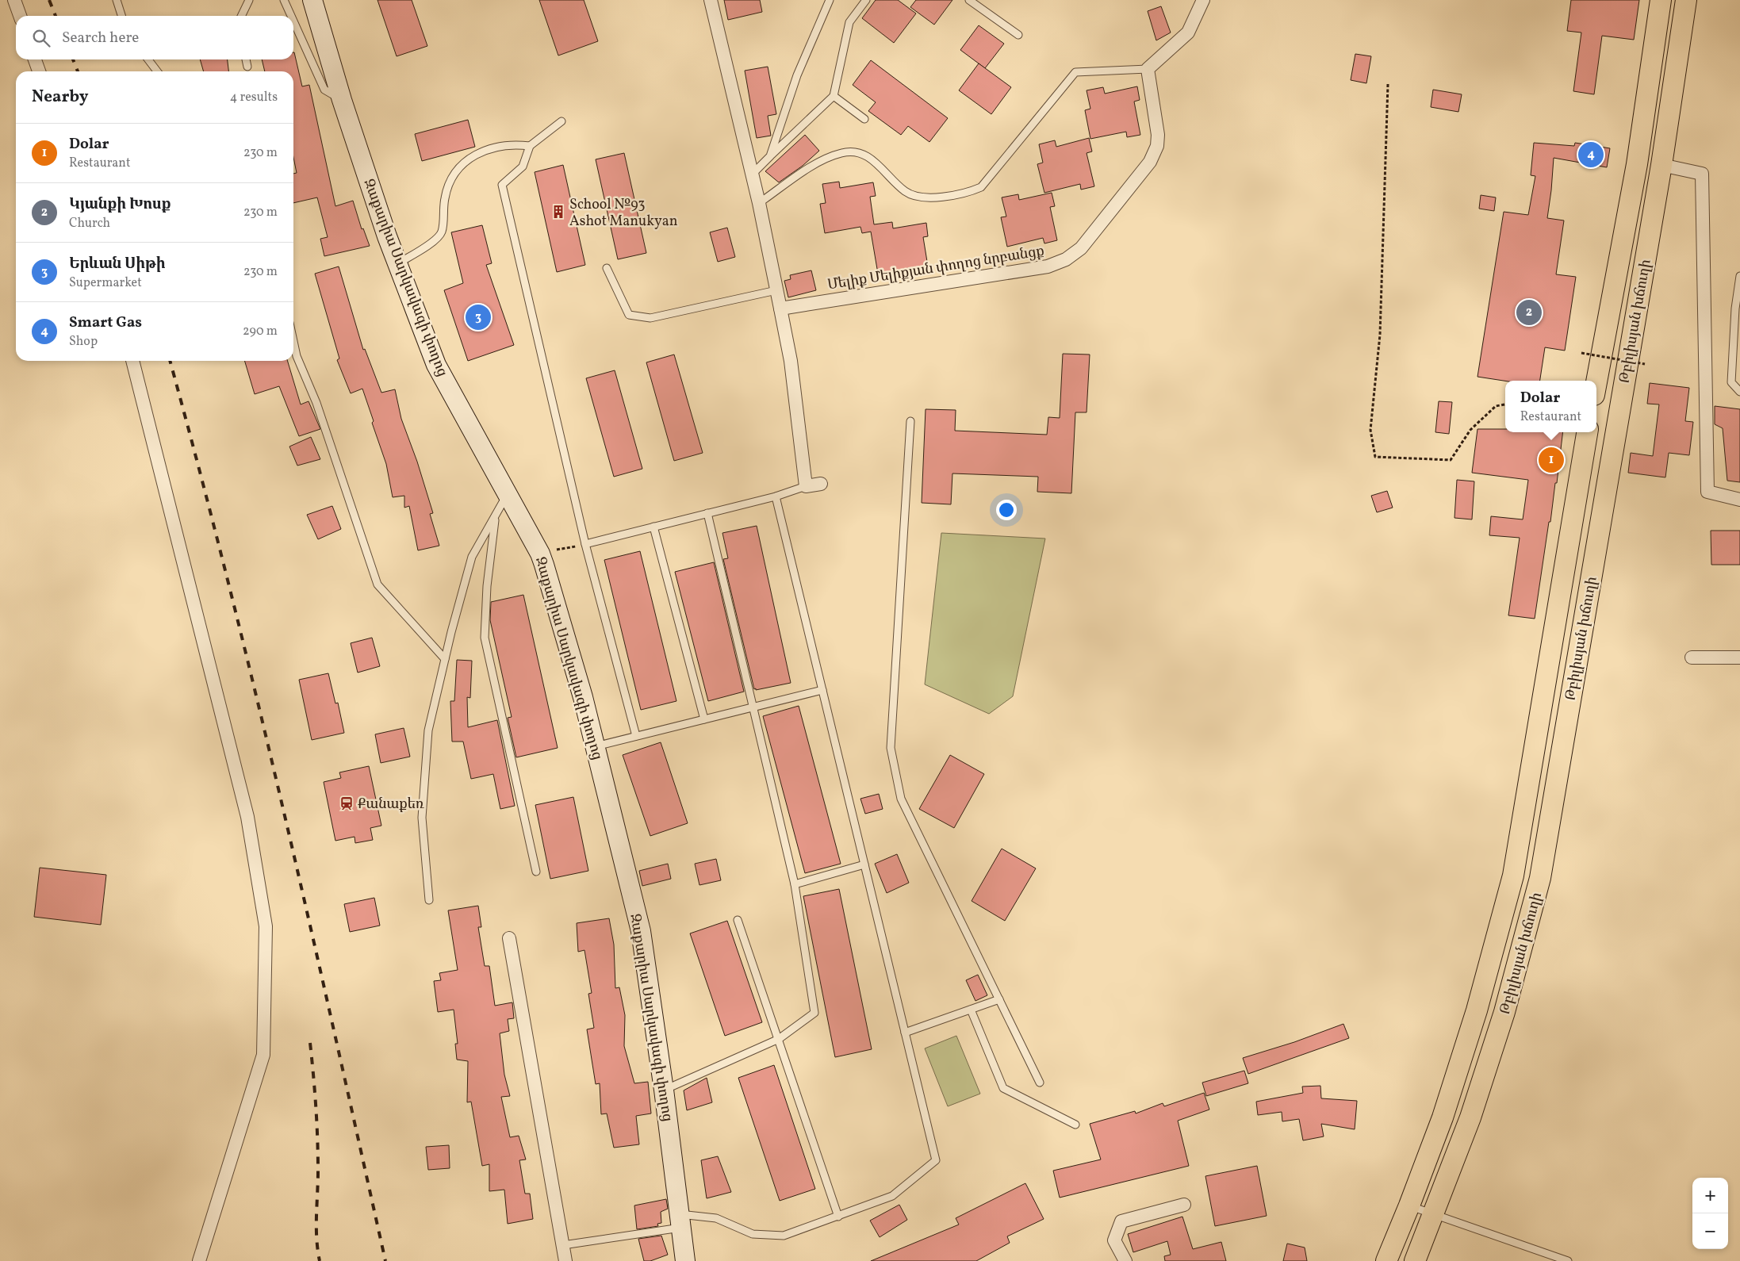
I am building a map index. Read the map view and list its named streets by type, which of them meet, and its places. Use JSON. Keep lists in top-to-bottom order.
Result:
{
  "streets": {
    "main road": ["Զաքարիա Սարկավագի փողոց", "Թբիլիսյան խճուղի"],
    "street": ["Մելիք Մելիքյան փողոց նրբանցք"]
  },
  "places": {
    "building": ["School №93 Ashot Manukyan"],
    "station": ["Քանաքեռ"]
  },
  "page": {
    "search": "Search here",
    "heading": ["Nearby", "4 results"],
    "list": [
      {
        "mark": "1",
        "name": "Dolar",
        "note": "Restaurant",
        "value": "230 m"
      },
      {
        "mark": "2",
        "name": "Կյանքի Խոսք",
        "note": "Church",
        "value": "230 m"
      },
      {
        "mark": "3",
        "name": "Երևան Սիթի",
        "note": "Supermarket",
        "value": "230 m"
      },
      {
        "mark": "4",
        "name": "Smart Gas",
        "note": "Shop",
        "value": "290 m"
      }
    ],
    "pins": [
      "4",
      "2",
      "3",
      "1"
    ],
    "popup": ["Dolar", "Restaurant"],
    "map_buttons": ["+", "−"]
  }
}
